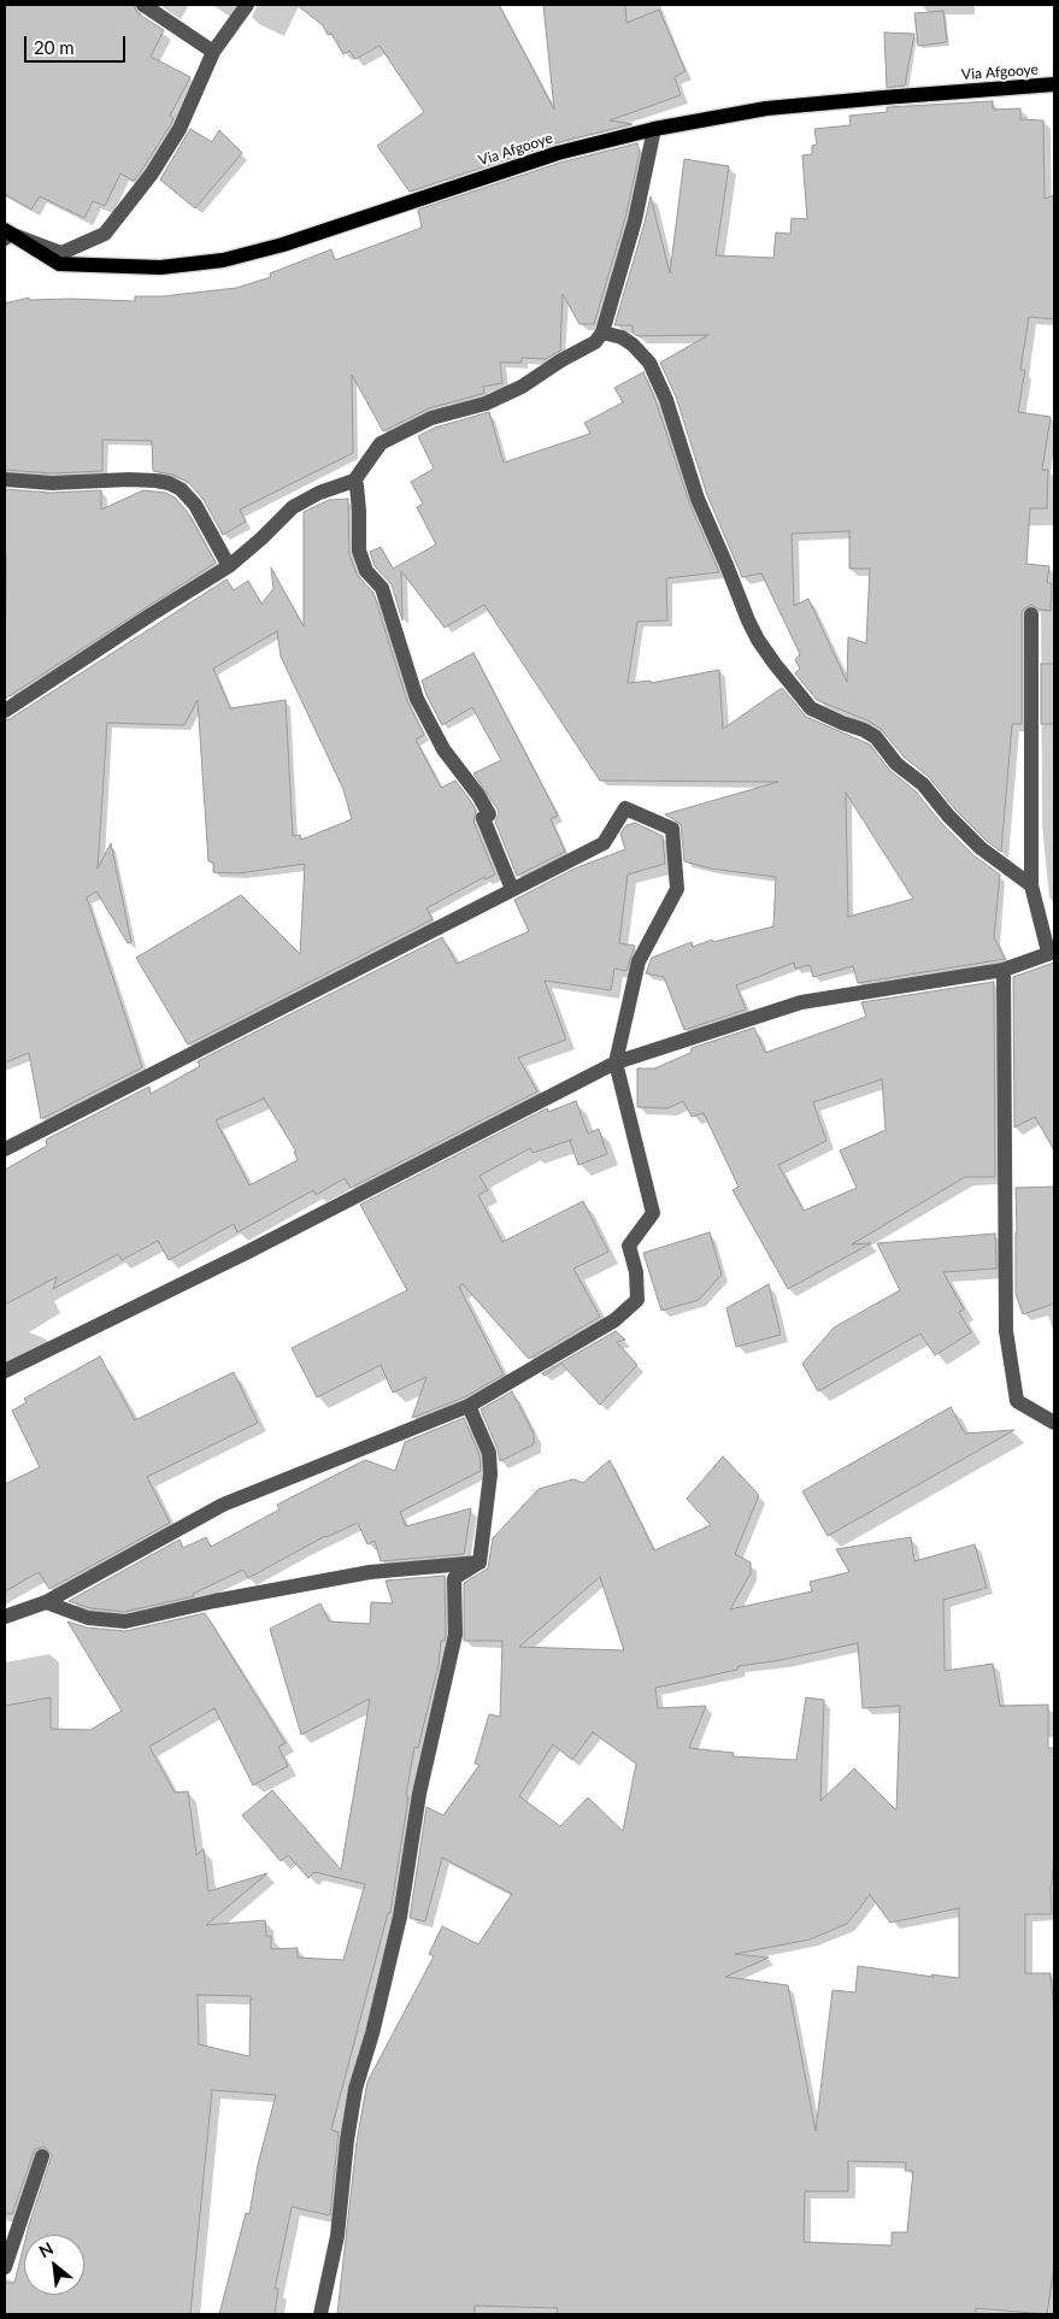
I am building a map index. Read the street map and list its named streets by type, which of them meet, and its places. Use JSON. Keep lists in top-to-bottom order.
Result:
{
  "streets": {
    "main road": ["Via Afgooye"]
  },
  "scale_bar": "20 m",
  "north": "top left"
}
